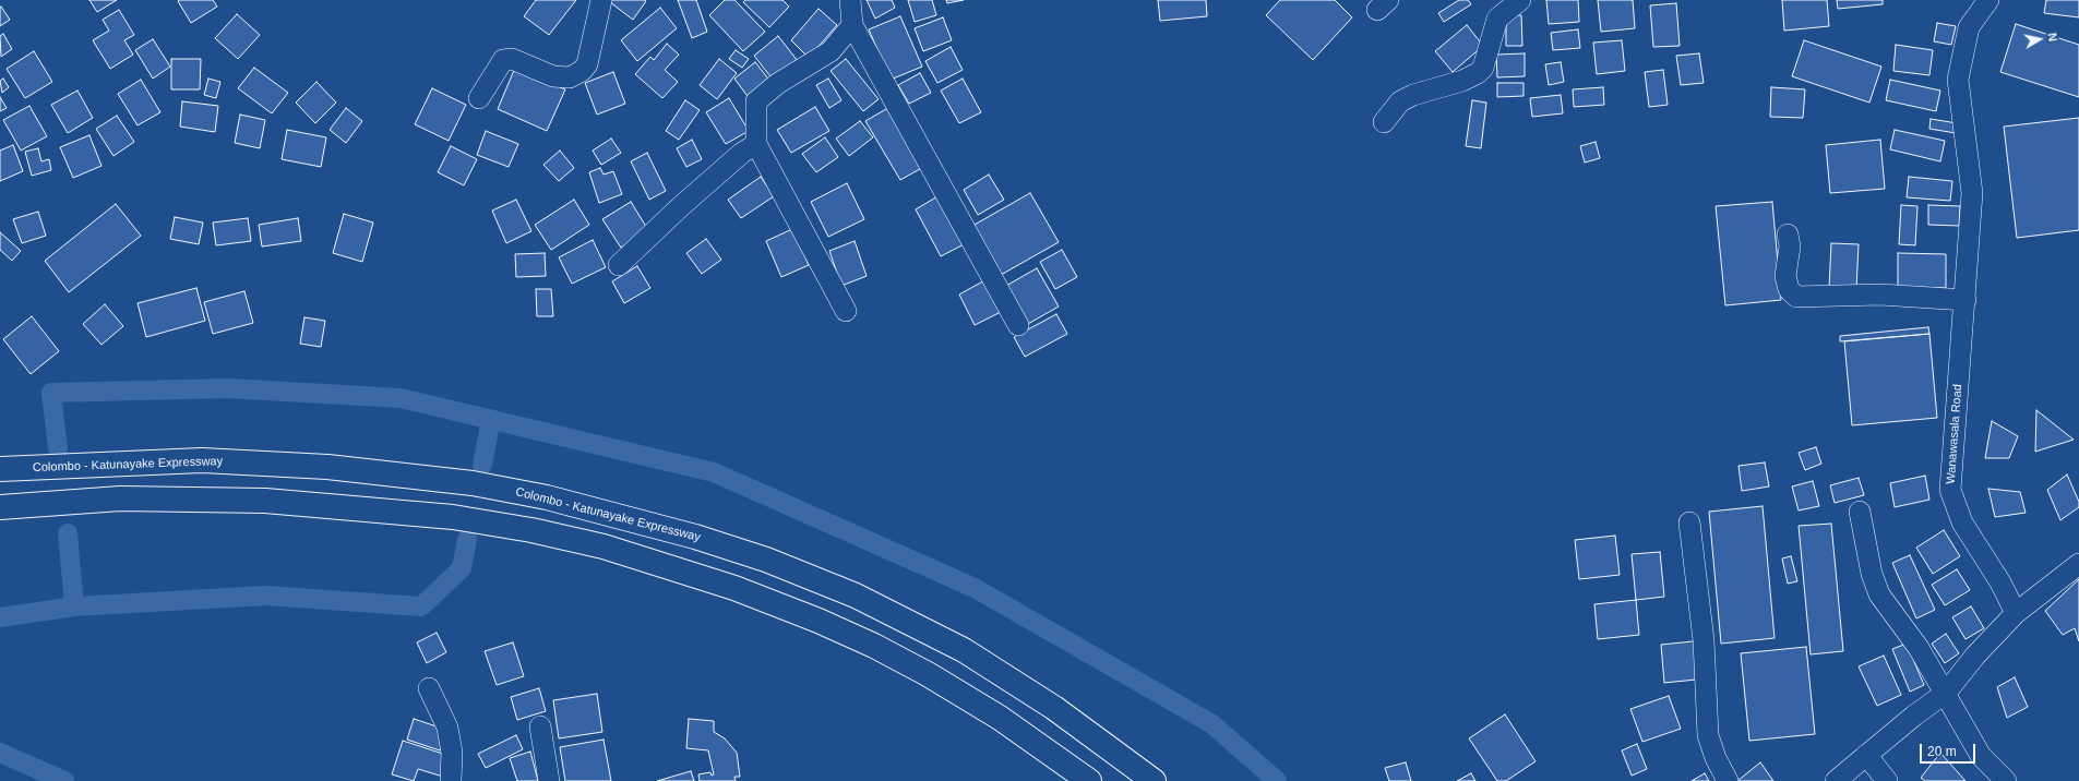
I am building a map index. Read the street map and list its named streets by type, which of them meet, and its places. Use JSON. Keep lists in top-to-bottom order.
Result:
{
  "streets": {
    "highway": ["Colombo - Katunayake Expressway"],
    "street": ["Wanawasala Road"]
  },
  "scale_bar": "20 m",
  "north": "right"
}
